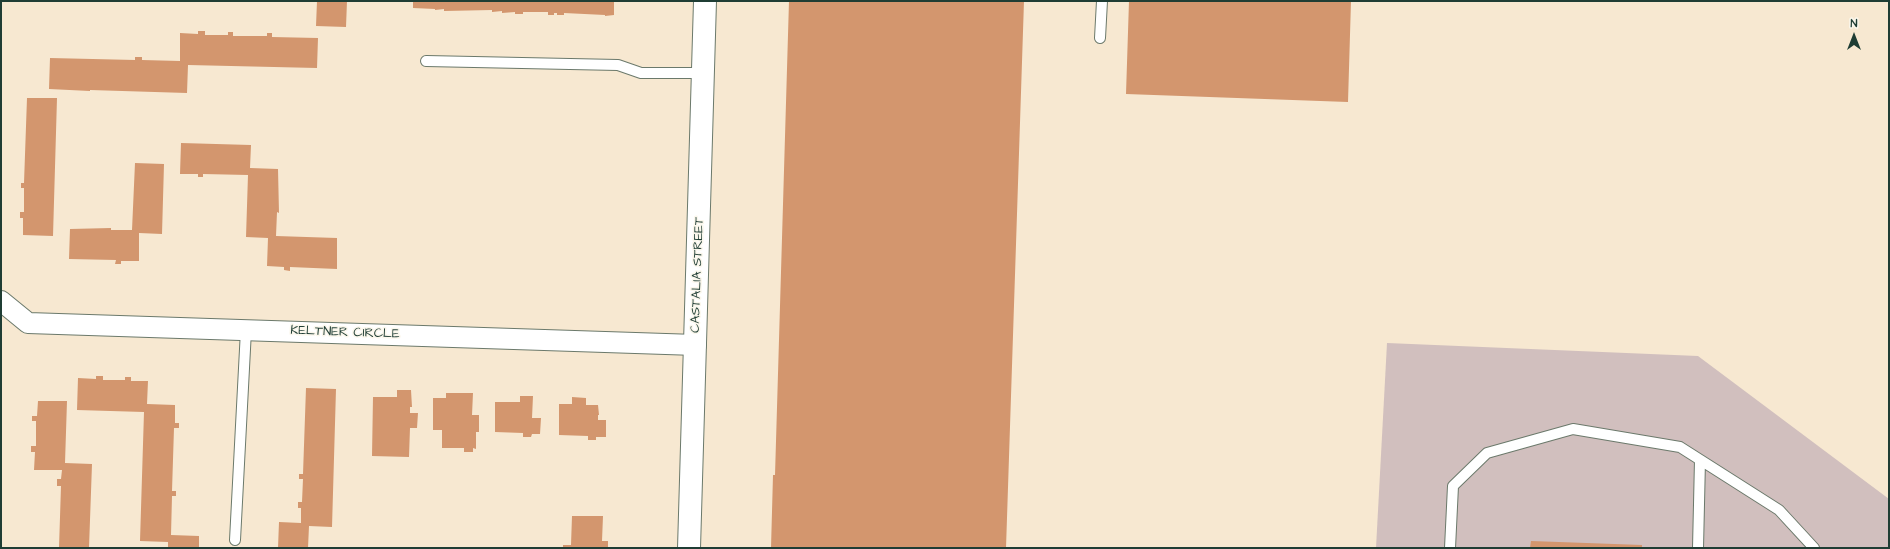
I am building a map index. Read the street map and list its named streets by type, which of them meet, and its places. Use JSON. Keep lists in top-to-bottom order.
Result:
{
  "streets": {
    "street": ["CASTALIA STREET", "KELTNER CIRCLE"]
  },
  "crossings": [
    ["CASTALIA STREET", "KELTNER CIRCLE"]
  ],
  "north": "top"
}
